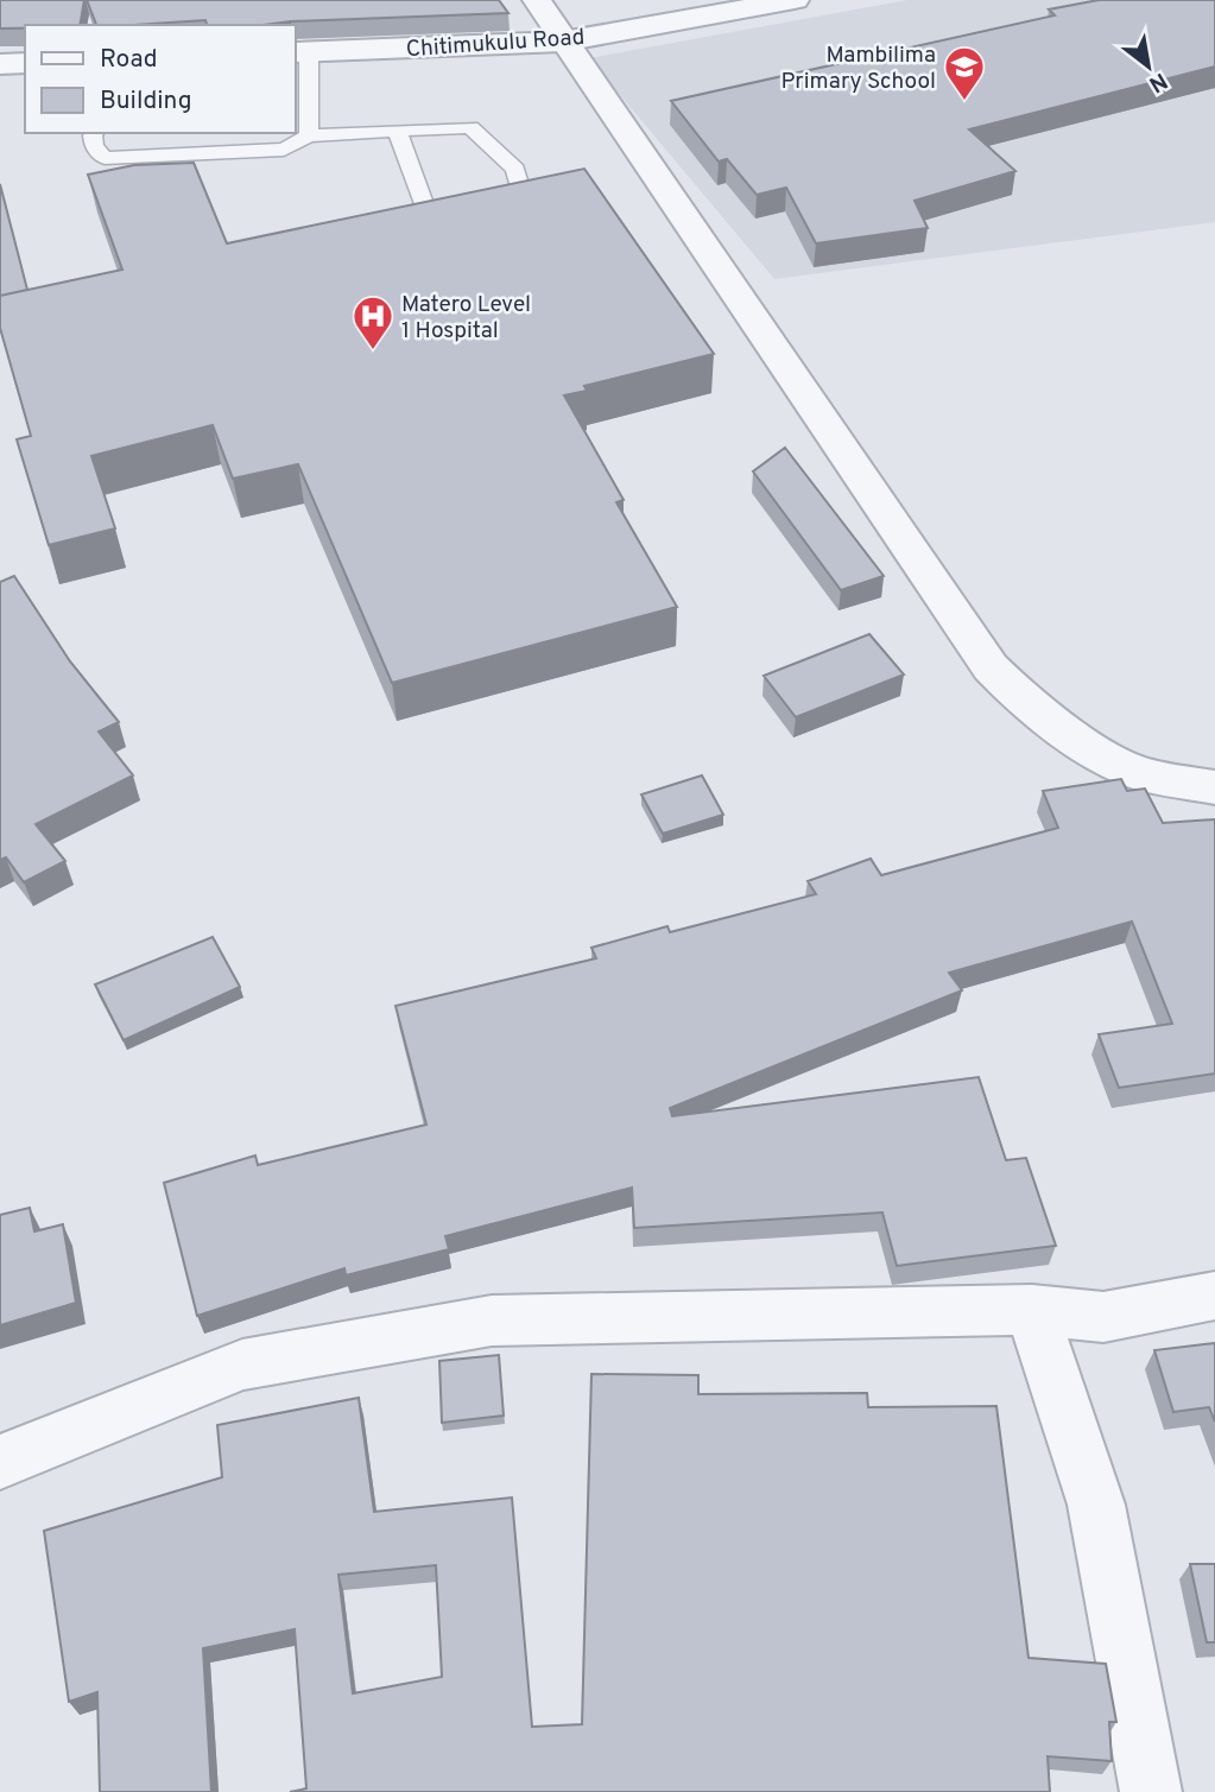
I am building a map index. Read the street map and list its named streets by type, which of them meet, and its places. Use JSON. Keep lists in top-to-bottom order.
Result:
{
  "streets": {
    "street": ["Chitimukulu Road"]
  },
  "places": {
    "school or university": ["Mambilima Primary School"],
    "hospital": ["Matero Level 1 Hospital"]
  },
  "legend": ["Road", "Building"],
  "north": "bottom right"
}
